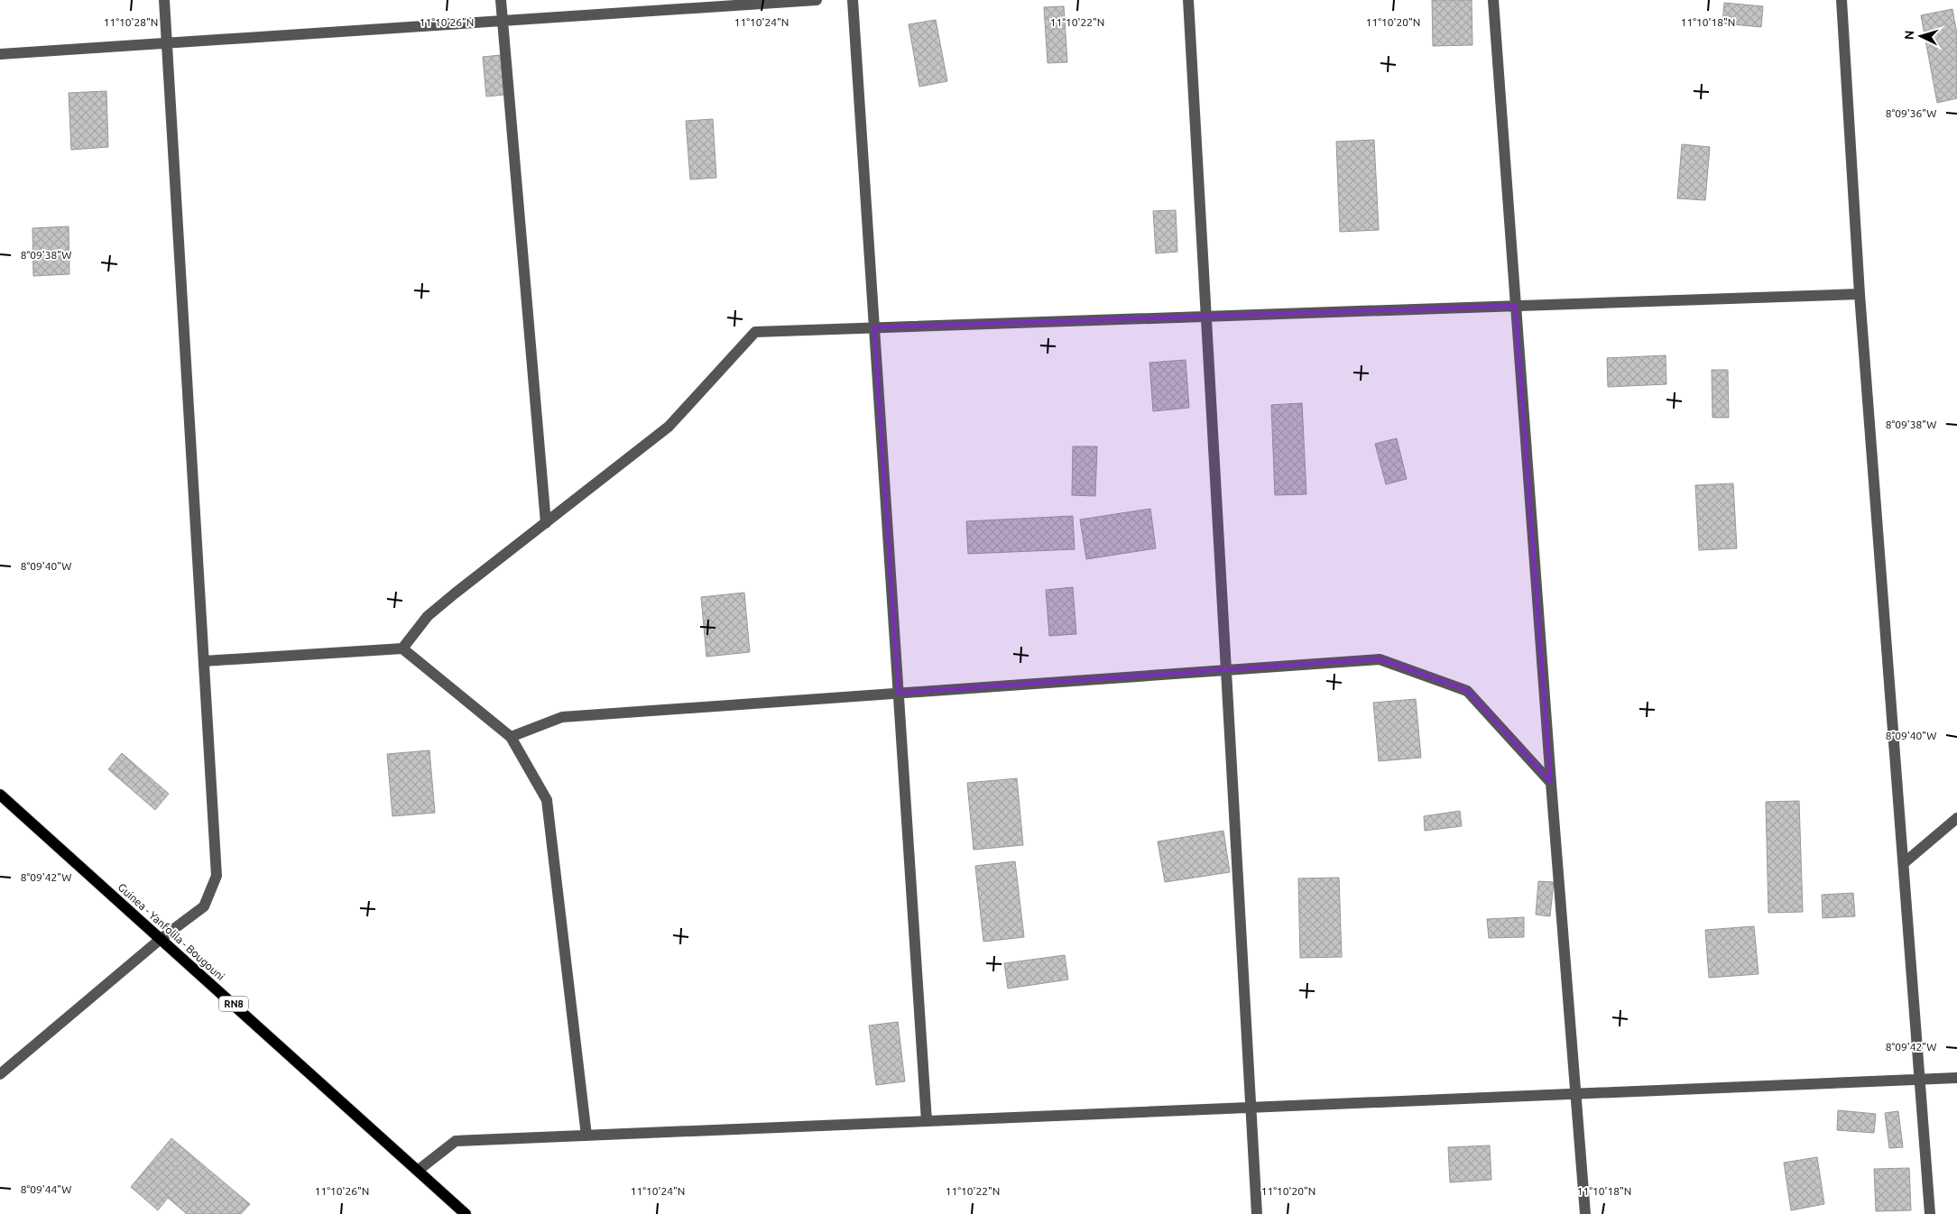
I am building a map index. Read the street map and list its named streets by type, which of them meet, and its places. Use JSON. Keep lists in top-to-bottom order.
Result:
{
  "streets": {
    "main road": ["Guinea - Yanfolila - Bougouni", "RN8"]
  },
  "north": "left",
  "coordinates": [
    "11°10'28\"N",
    "11°10'26\"N",
    "11°10'24\"N",
    "11°10'22\"N",
    "11°10'20\"N",
    "11°10'18\"N",
    "8°09'36\"W",
    "8°09'38\"W",
    "8°09'40\"W",
    "8°09'42\"W",
    "8°09'44\"W"
  ]
}
